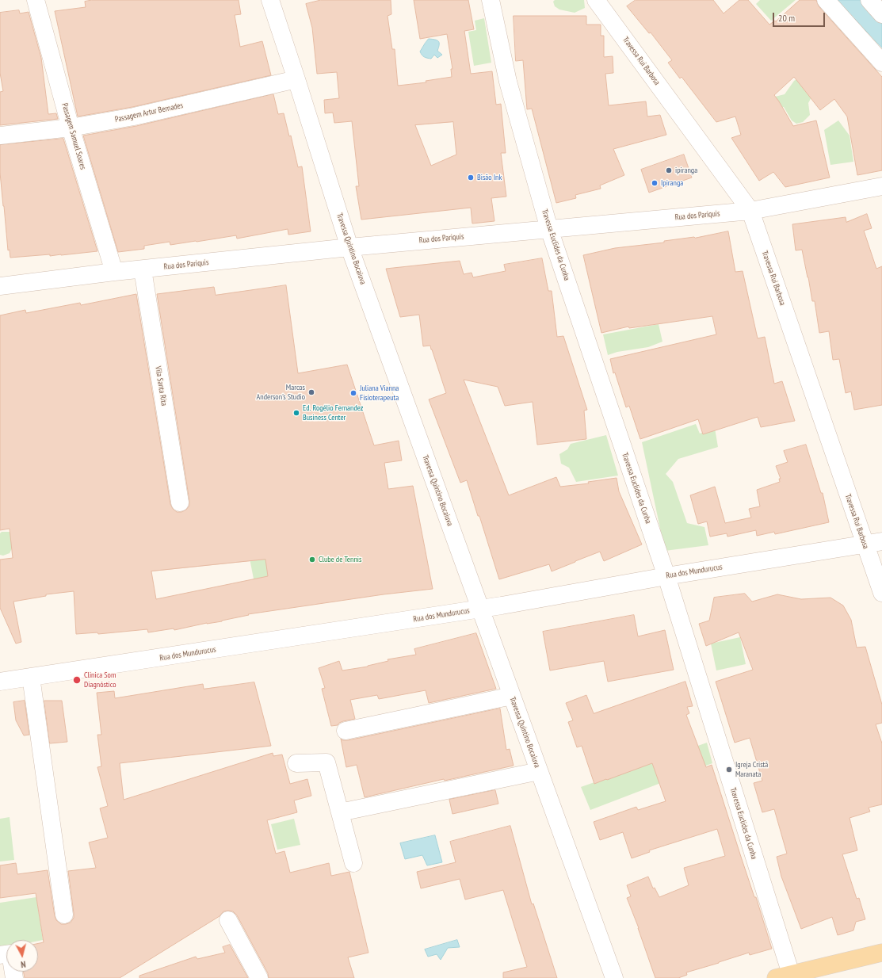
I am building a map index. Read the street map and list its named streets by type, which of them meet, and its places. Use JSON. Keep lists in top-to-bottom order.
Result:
{
  "streets": {
    "street": [
      "Travessa Rui Barbosa",
      "Passagem Artur Bernades",
      "Passagem Samuel Soares",
      "Rua dos Pariquis",
      "Travessa Euclides da Cunha",
      "Travessa Quintino Bocaiuva",
      "Vila Santa Rita",
      "Rua dos Mundurucus"
    ]
  },
  "crossings": [
    ["Travessa Rui Barbosa", "Rua dos Pariquis"],
    ["Travessa Rui Barbosa", "Rua dos Mundurucus"],
    ["Passagem Artur Bernades", "Passagem Samuel Soares"],
    ["Passagem Artur Bernades", "Travessa Quintino Bocaiuva"],
    ["Passagem Samuel Soares", "Rua dos Pariquis"],
    ["Rua dos Pariquis", "Travessa Euclides da Cunha"],
    ["Rua dos Pariquis", "Travessa Quintino Bocaiuva"],
    ["Rua dos Pariquis", "Vila Santa Rita"],
    ["Travessa Euclides da Cunha", "Rua dos Mundurucus"],
    ["Travessa Quintino Bocaiuva", "Rua dos Mundurucus"]
  ],
  "places": [
    "ipiranga",
    "Bisão Ink",
    "Ipiranga",
    "Marcos Anderson's Studio",
    "Juliana Vianna Fisioterapeuta",
    "Ed. Rogélio Fernandez Business Center",
    "Clube de Tennis",
    "Clinica Som Diagnóstico",
    "Igreja Cristã Maranata"
  ],
  "scale_bar": "20 m",
  "north": "bottom"
}
